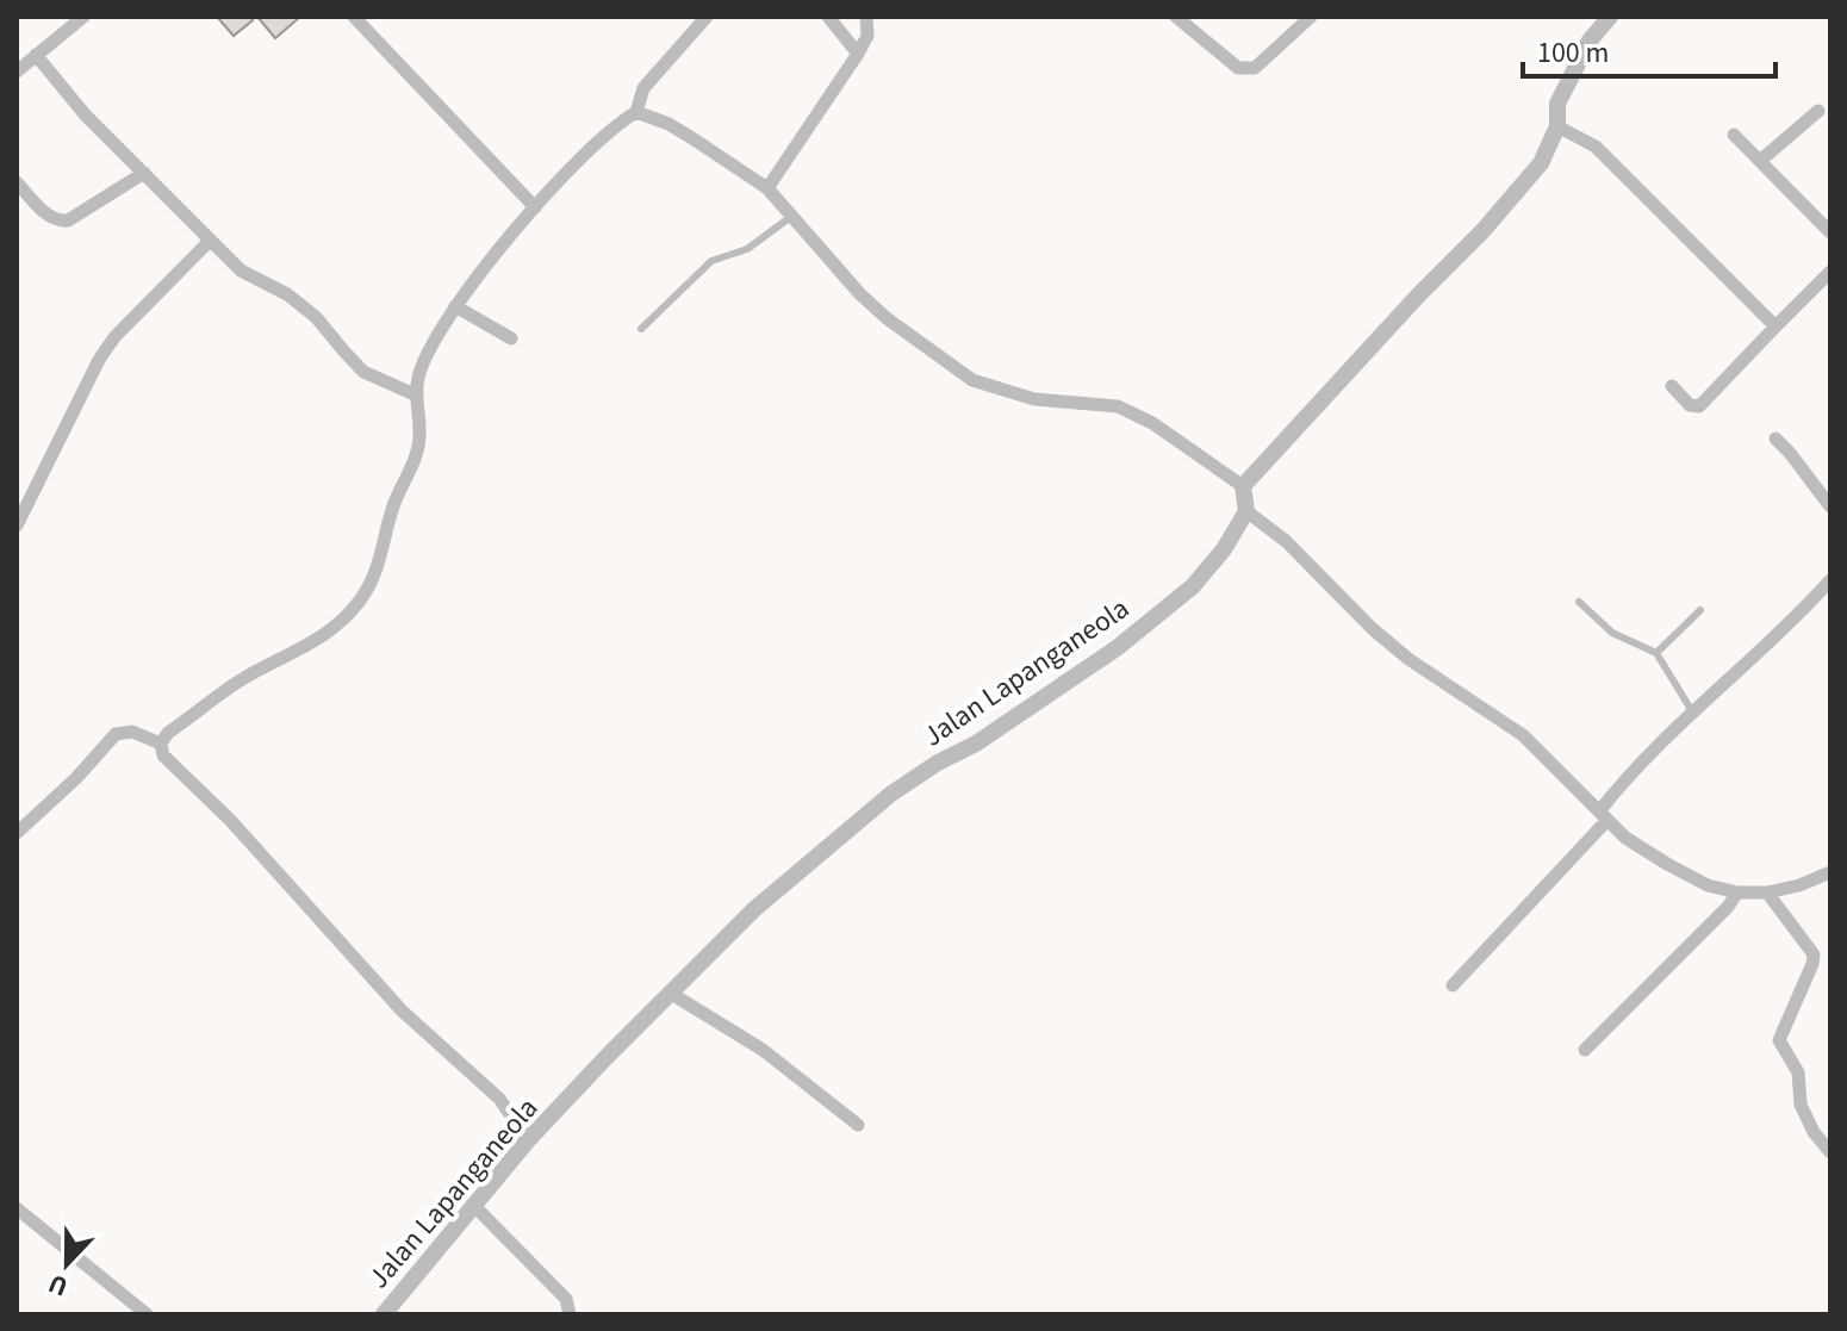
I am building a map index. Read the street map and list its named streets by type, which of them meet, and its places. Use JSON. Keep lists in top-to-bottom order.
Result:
{
  "streets": {
    "street": ["Jalan Lapanganeola"]
  },
  "scale_bar": "100 m",
  "north": "bottom"
}
